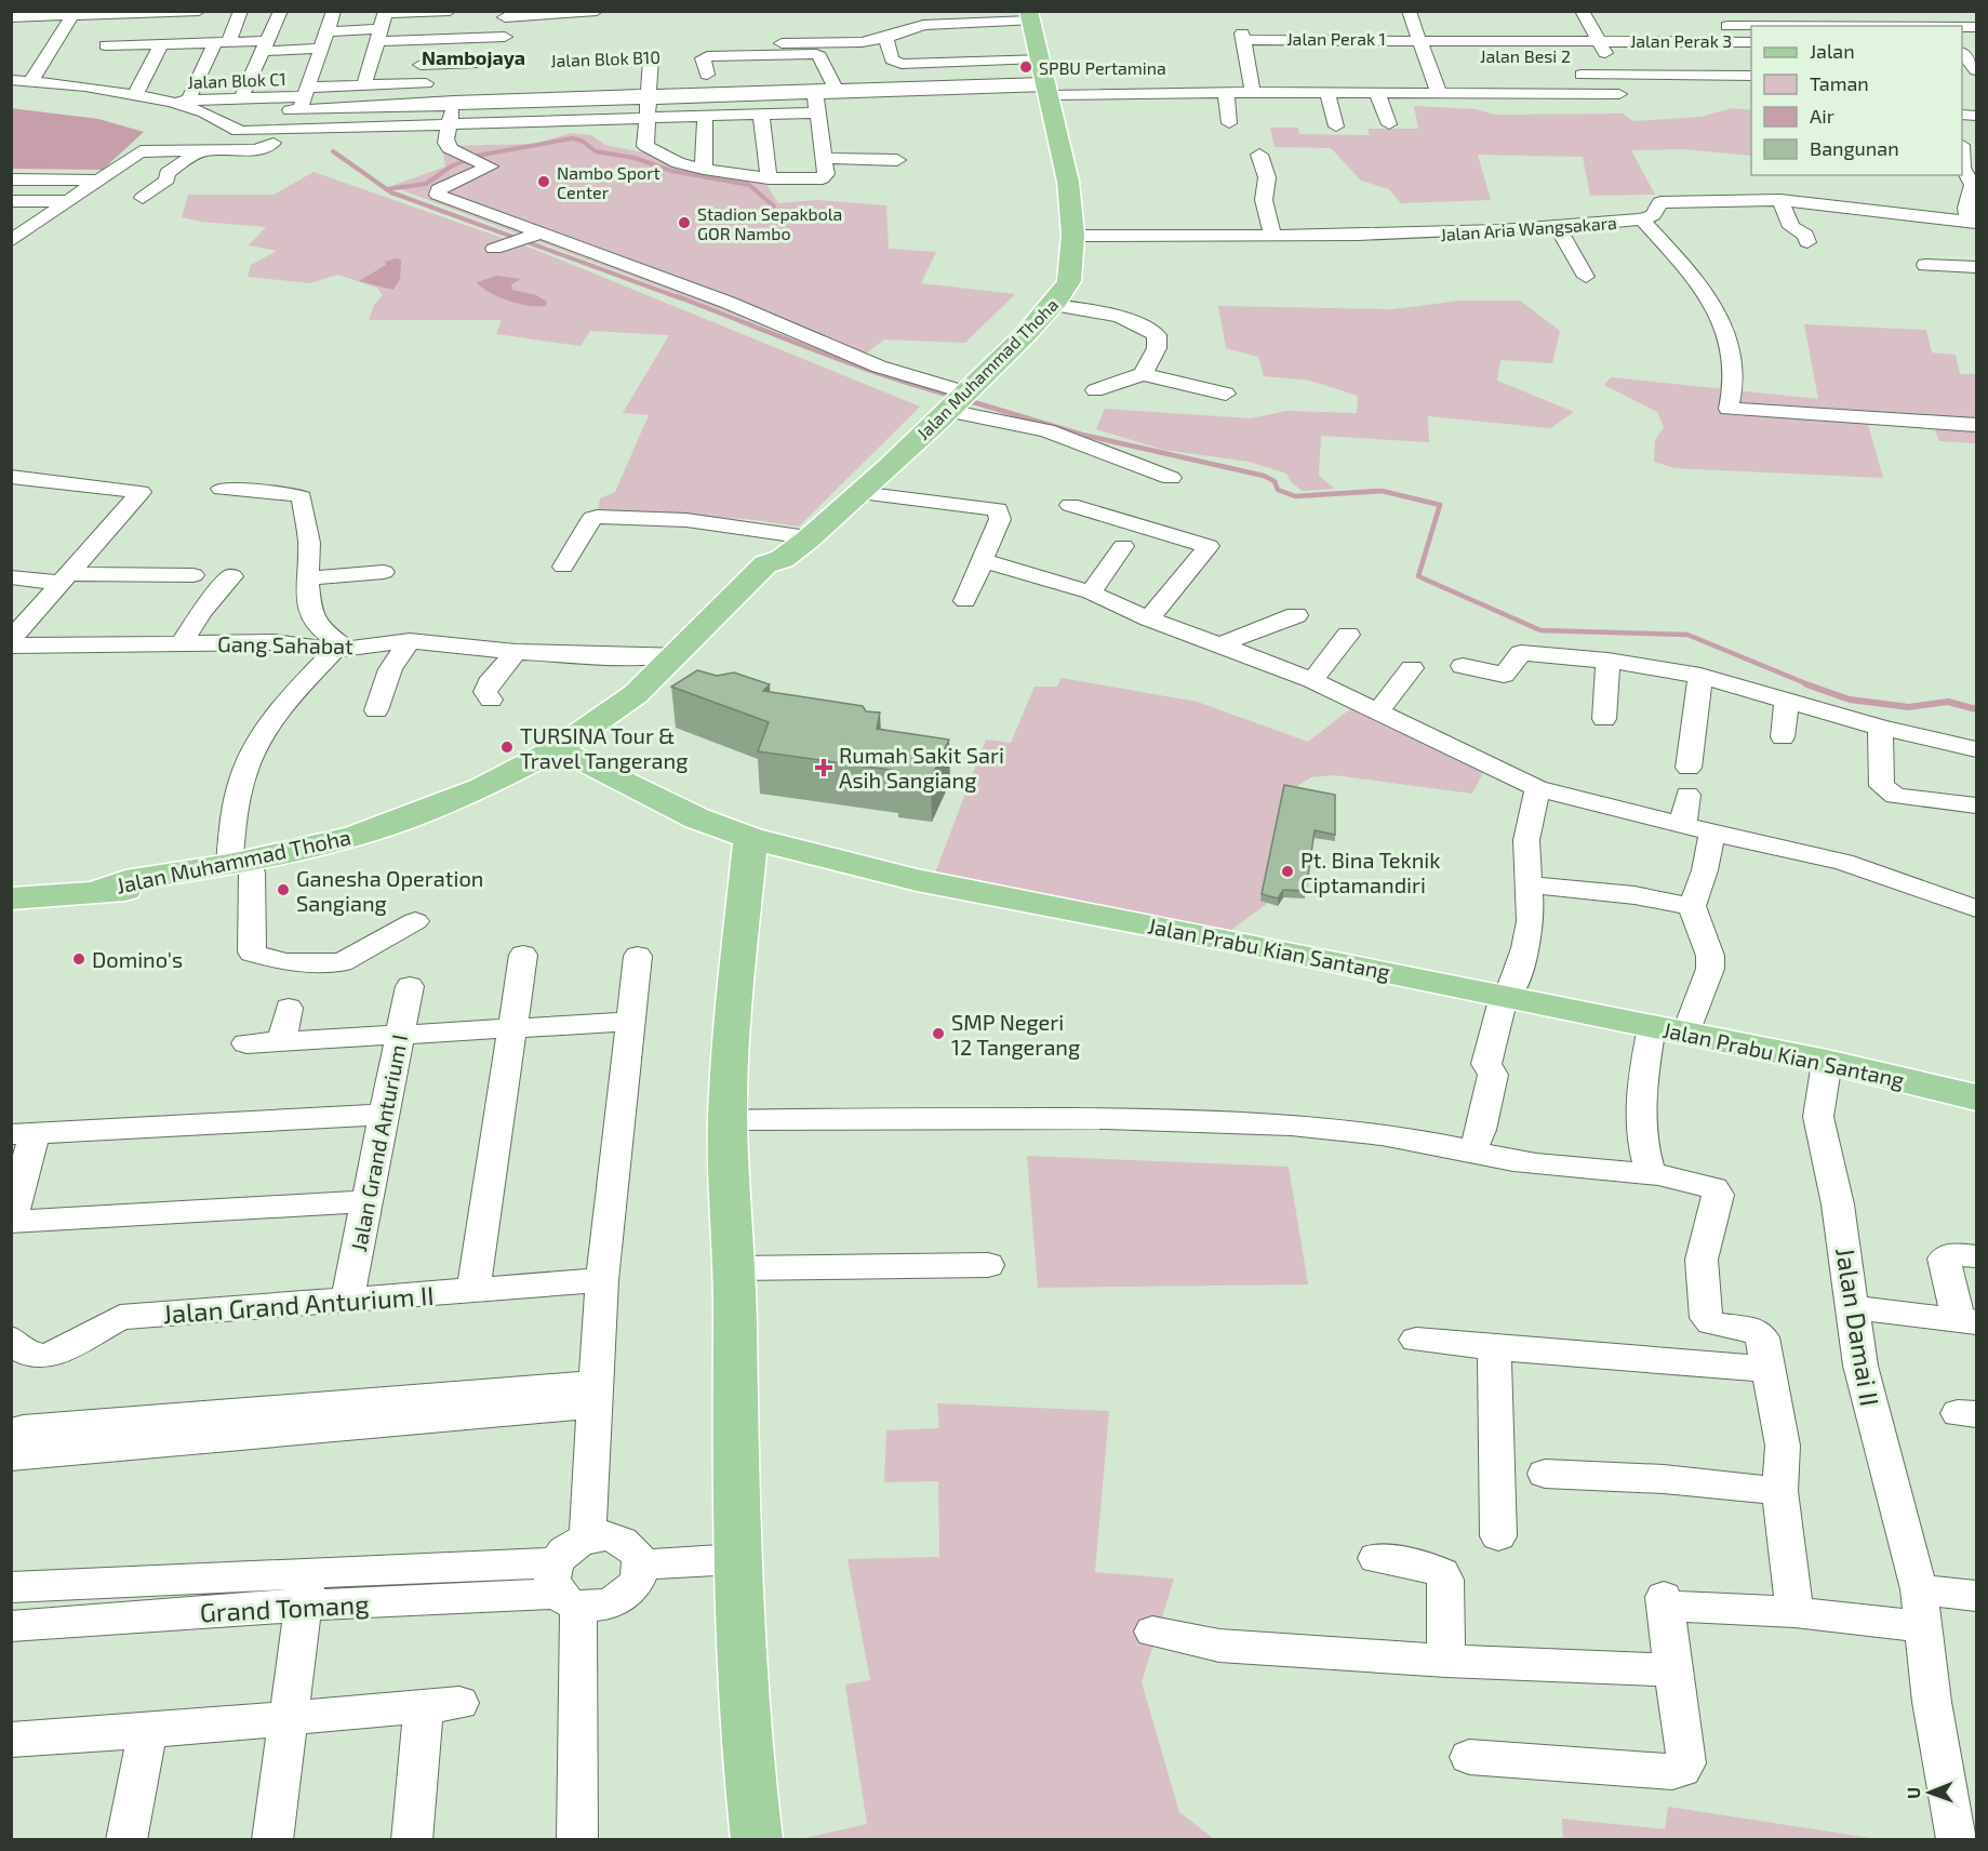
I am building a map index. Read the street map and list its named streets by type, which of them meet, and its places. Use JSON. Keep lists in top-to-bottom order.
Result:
{
  "streets": {
    "main road": ["Jalan Muhammad Thoha", "Jalan Prabu Kian Santang"],
    "street": [
      "Jalan Perak 3",
      "Jalan Besi 2",
      "Jalan Blok C1",
      "Jalan Aria Wangsakara",
      "Gang Sahabat",
      "Jalan Grand Anturium I",
      "Jalan Grand Anturium II",
      "Jalan Damai II",
      "Grand Tomang"
    ]
  },
  "crossings": [
    ["Jalan Aria Wangsakara", "Jalan Muhammad Thoha"],
    ["Jalan Muhammad Thoha", "Gang Sahabat"],
    ["Jalan Muhammad Thoha", "Jalan Prabu Kian Santang"],
    ["Jalan Prabu Kian Santang", "Jalan Damai II"],
    ["Jalan Grand Anturium I", "Jalan Grand Anturium II"]
  ],
  "districts": ["Nambojaya"],
  "places": {
    "other": [
      "SPBU Pertamina",
      "Nambo Sport Center",
      "Stadion Sepakbola GOR Nambo",
      "TURSINA Tour & Travel Tangerang",
      "Pt. Bina Teknik Ciptamandiri",
      "Ganesha Operation Sangiang",
      "Domino's",
      "SMP Negeri 12 Tangerang"
    ],
    "health": ["Rumah Sakit Sari Asih Sangiang"]
  },
  "legend": [
    "Jalan",
    "Taman",
    "Air",
    "Bangunan"
  ],
  "north": "left"
}
